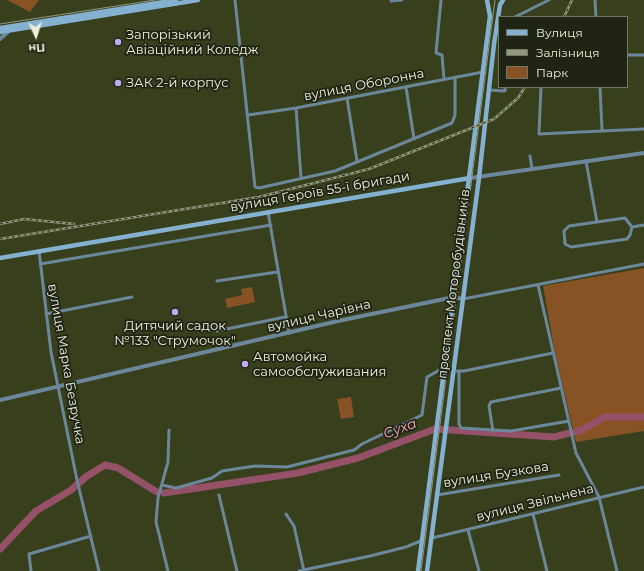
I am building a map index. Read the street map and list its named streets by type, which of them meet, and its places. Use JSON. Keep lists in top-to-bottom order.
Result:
{
  "streets": {
    "main road": ["вулиця Героїв 55-ї бригади", "проспект Моторобудівників"],
    "street": [
      "вулиця Оборонна",
      "вулиця Чарівна",
      "вулиця Марка Безручка",
      "вулиця Бузкова",
      "вулиця Звільнена"
    ]
  },
  "crossings": [
    ["вулиця Оборонна", "вулиця Героїв 55-ї бригади"],
    ["вулиця Оборонна", "проспект Моторобудівників"],
    ["вулиця Героїв 55-ї бригади", "проспект Моторобудівників"],
    ["вулиця Героїв 55-ї бригади", "вулиця Марка Безручка"],
    ["проспект Моторобудівників", "вулиця Чарівна"],
    ["проспект Моторобудівників", "вулиця Бузкова"],
    ["проспект Моторобудівників", "вулиця Звільнена"],
    ["вулиця Чарівна", "вулиця Марка Безручка"]
  ],
  "water": ["Суха"],
  "places": [
    "Запорізький Авіаційний Коледж",
    "ЗАК 2-й корпус",
    "Дитячий садок №133 \"Струмочок\"",
    "Автомойка самообслуживания"
  ],
  "legend": ["Вулиця", "Залізниця", "Парк"],
  "north": "bottom"
}
